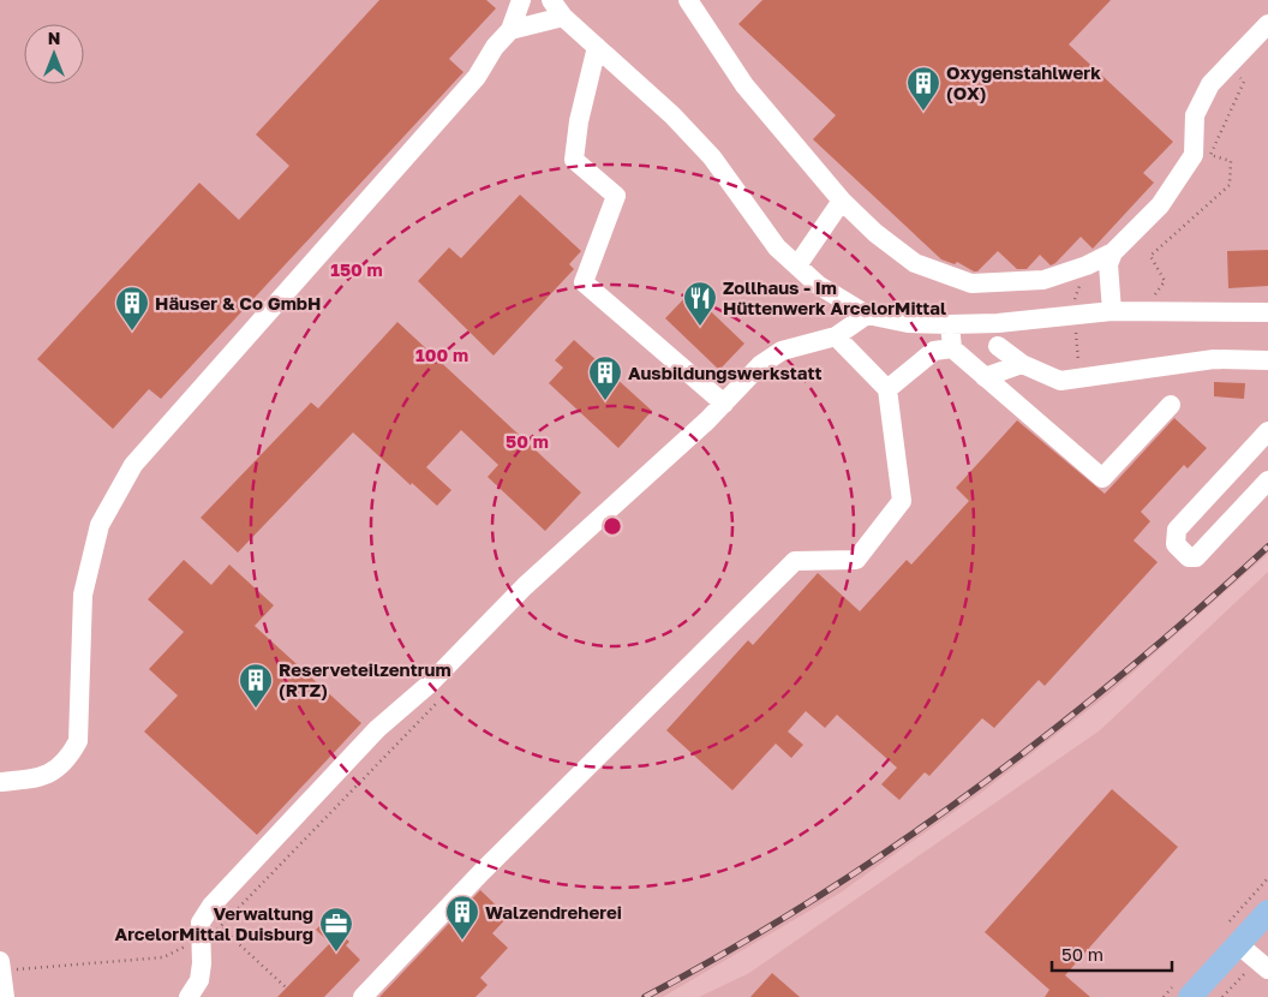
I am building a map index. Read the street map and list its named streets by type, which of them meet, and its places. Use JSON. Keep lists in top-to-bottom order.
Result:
{
  "places": {
    "building": [
      "Oxygenstahlwerk (OX)",
      "Häuser & Co GmbH",
      "Ausbildungswerkstatt",
      "Reserveteilzentrum (RTZ)",
      "Walzendreherei"
    ],
    "restaurant": ["Zollhaus - Im Hüttenwerk ArcelorMittal"],
    "office": ["Verwaltung ArcelorMittal Duisburg"]
  },
  "scale_bar": "50 m",
  "north": "top",
  "rings": ["150 m", "100 m", "50 m"]
}
